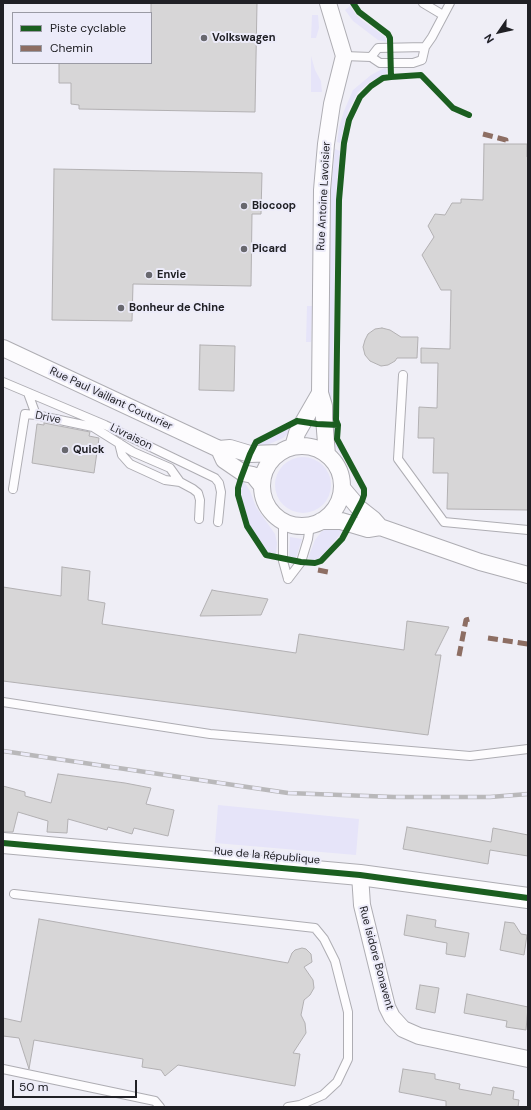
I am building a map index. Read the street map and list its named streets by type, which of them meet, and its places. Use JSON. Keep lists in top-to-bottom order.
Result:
{
  "streets": {
    "street": [
      "Rue Antoine Lavoisier",
      "Rue Paul Vaillant Couturier",
      "Rue de la République",
      "Rue Isidore Bonavent"
    ],
    "lane": ["Drive", "Livraison"]
  },
  "crossings": [
    ["Rue Antoine Lavoisier", "Rue Paul Vaillant Couturier"],
    ["Rue de la République", "Rue Isidore Bonavent"]
  ],
  "places": [
    "Volkswagen",
    "Biocoop",
    "Picard",
    "Envie",
    "Bonheur de Chine",
    "Quick"
  ],
  "legend": ["Piste cyclable", "Chemin"],
  "scale_bar": "50 m",
  "north": "bottom left"
}
